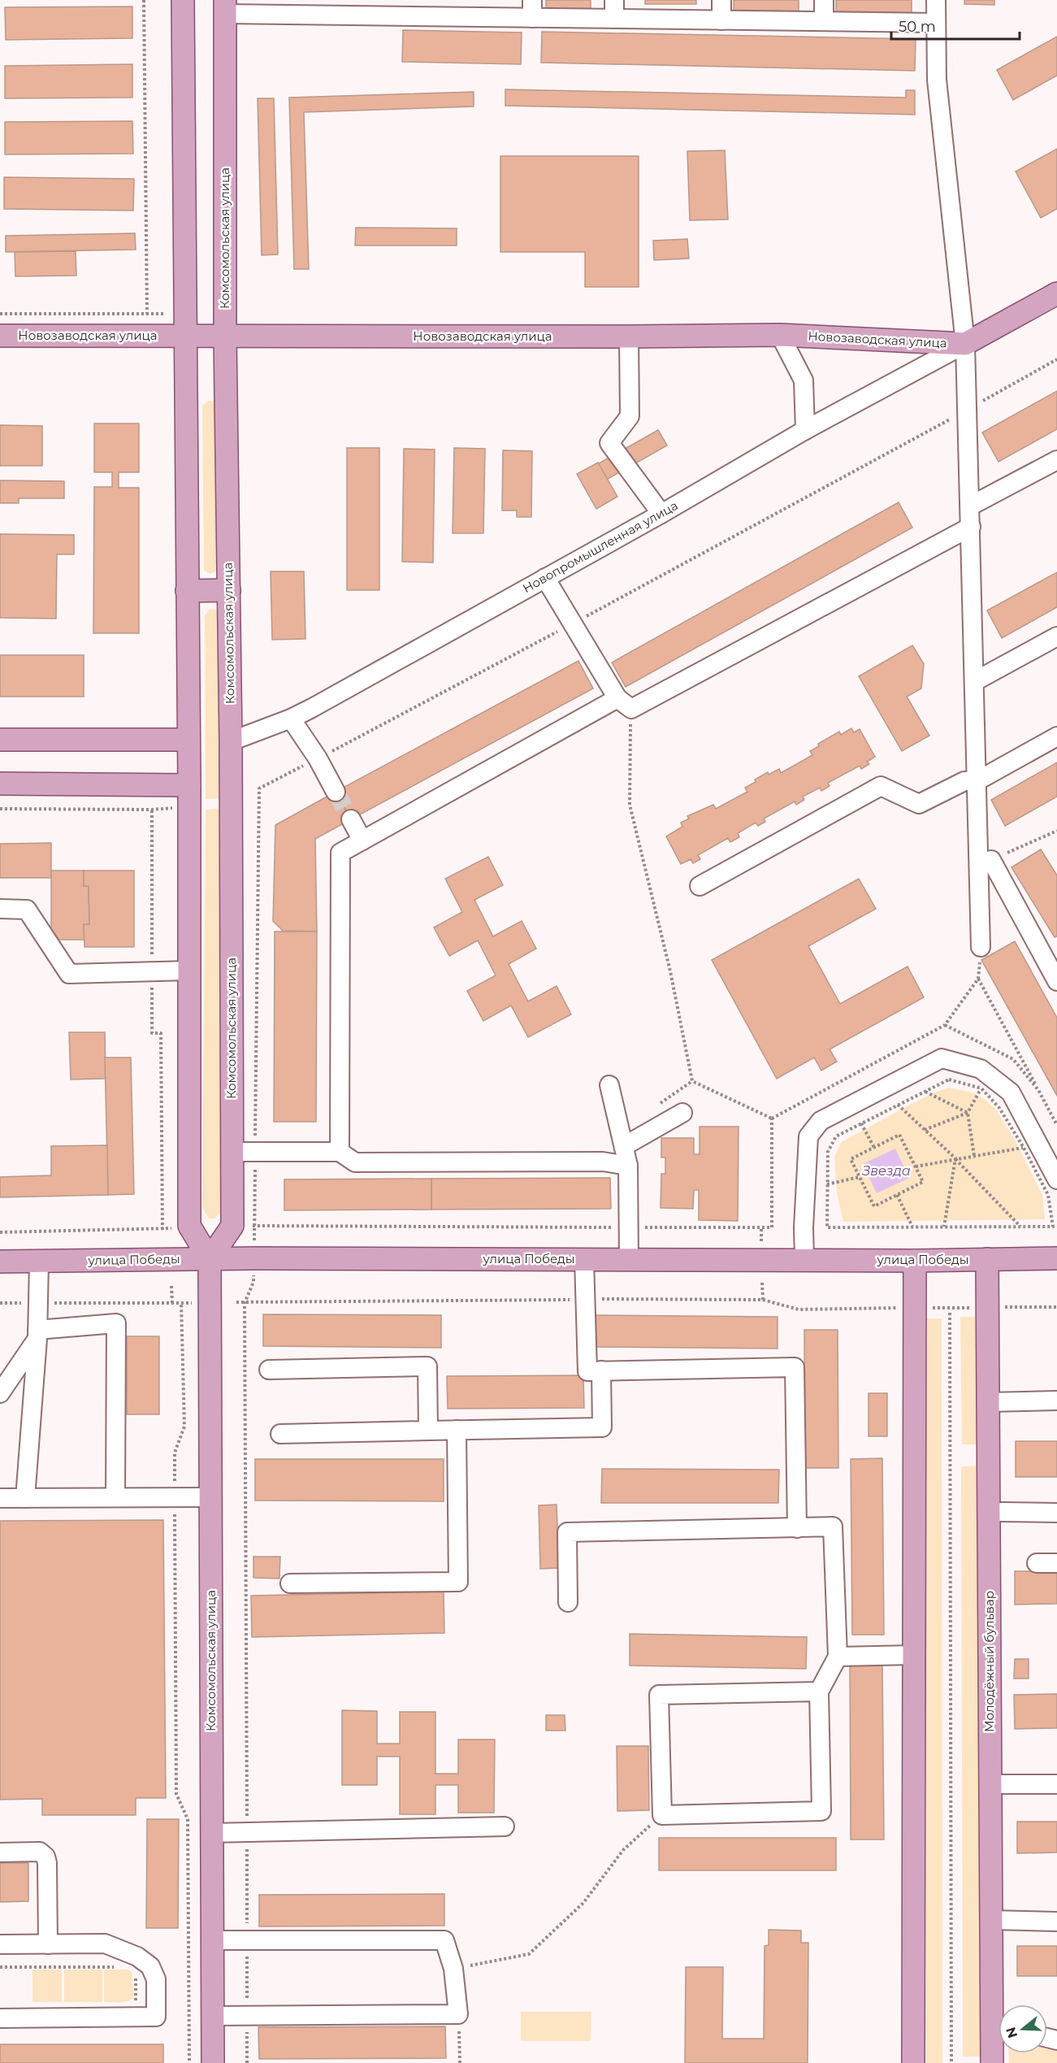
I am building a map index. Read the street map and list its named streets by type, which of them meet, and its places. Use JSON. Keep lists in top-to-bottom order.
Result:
{
  "streets": {
    "main road": [
      "Комсомольская улица",
      "Новозаводская улица",
      "улица Победы",
      "Молодёжный бульвар"
    ],
    "street": ["Новопромышленная улица"]
  },
  "crossings": [
    ["Комсомольская улица", "Новозаводская улица"],
    ["Комсомольская улица", "Новопромышленная улица"],
    ["Комсомольская улица", "улица Победы"],
    ["Новозаводская улица", "Новопромышленная улица"],
    ["улица Победы", "Молодёжный бульвар"]
  ],
  "water": ["Звезда"],
  "scale_bar": "50 m",
  "north": "left"
}
